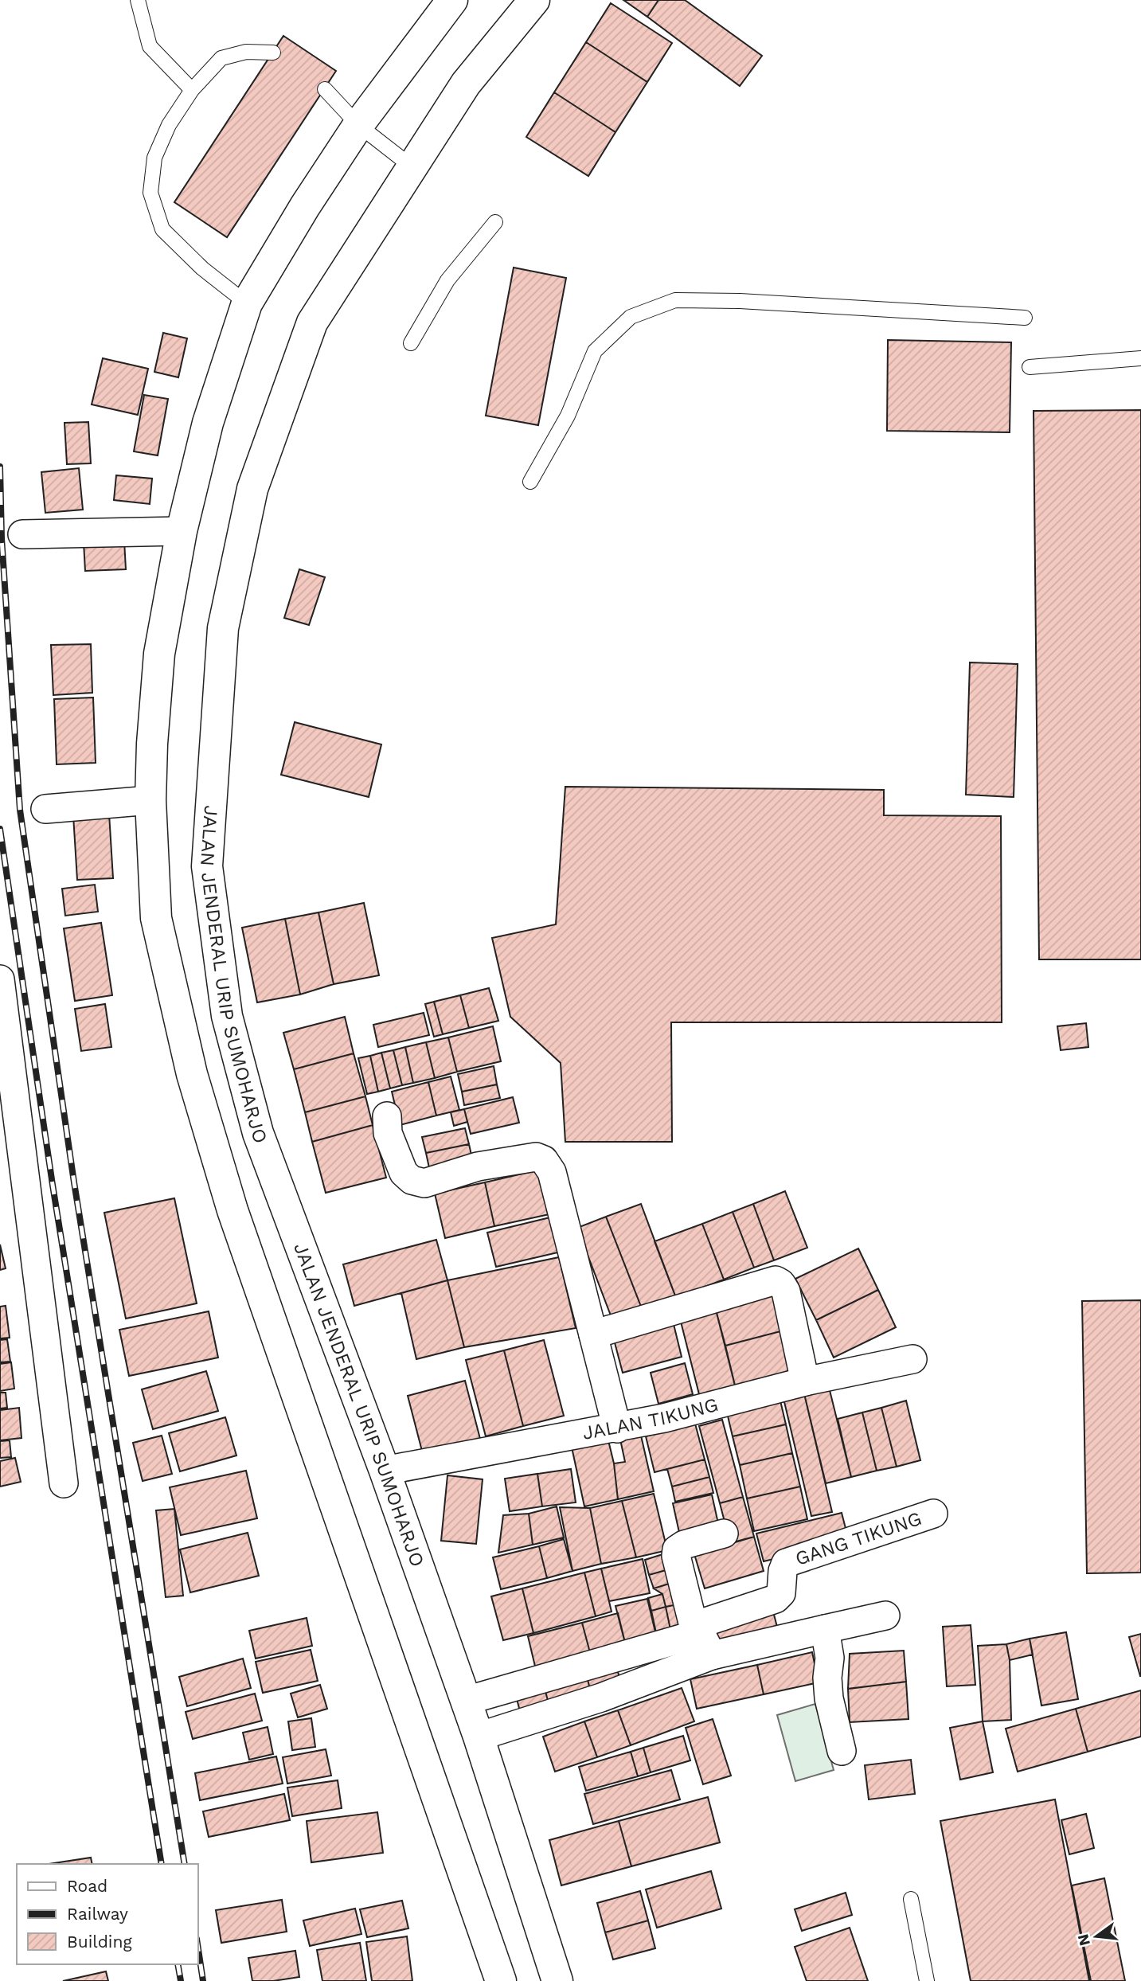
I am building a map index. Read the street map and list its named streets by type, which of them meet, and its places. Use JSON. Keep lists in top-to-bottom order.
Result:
{
  "streets": {
    "highway": ["JALAN JENDERAL URIP SUMOHARJO"],
    "street": ["JALAN TIKUNG", "GANG TIKUNG"]
  },
  "crossings": [
    ["JALAN JENDERAL URIP SUMOHARJO", "JALAN TIKUNG"]
  ],
  "legend": ["Road", "Railway", "Building"],
  "north": "left"
}
